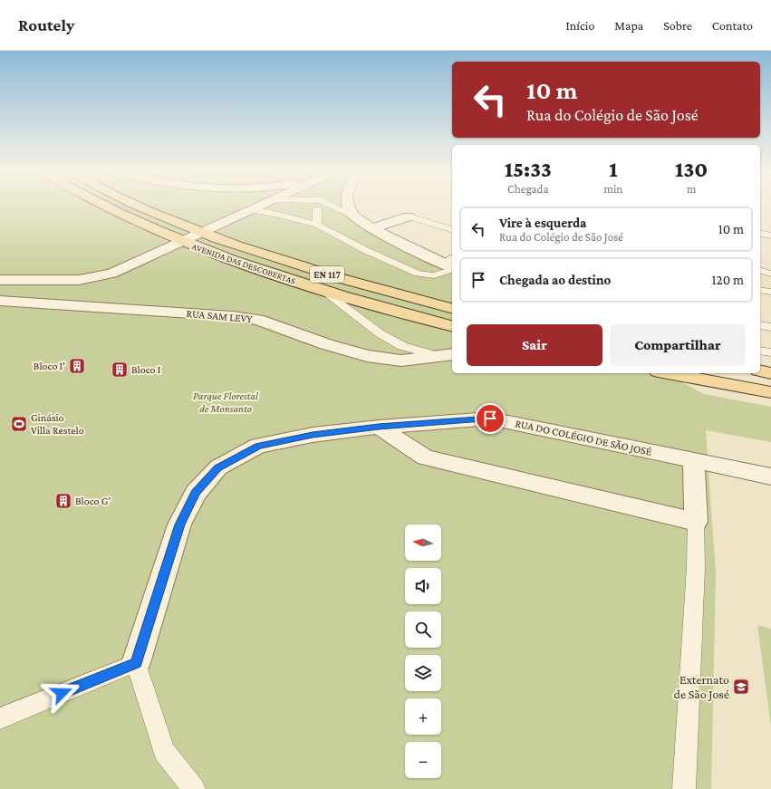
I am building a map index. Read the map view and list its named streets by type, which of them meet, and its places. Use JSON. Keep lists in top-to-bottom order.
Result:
{
  "streets": {
    "main road": ["AVENIDA DAS DESCOBERTAS", "EN 117"],
    "street": ["RUA SAM LEVY", "RUA DO COLÉGIO DE SÃO JOSÉ"]
  },
  "parks": ["Parque Florestal de Monsanto"],
  "places": {
    "building": ["Bloco I'", "Bloco I", "Bloco G'"],
    "sports": ["Ginásio Villa Restelo"],
    "school or university": ["Externato de São José"]
  },
  "north": "left",
  "page": {
    "header": "Routely",
    "nav": [
      "Início",
      "Mapa",
      "Sobre",
      "Contato"
    ],
    "turn": ["10 m", "Rua do Colégio de São José"],
    "eta": [
      "15:33",
      "Chegada",
      "1",
      "min",
      "130",
      "m"
    ],
    "list": [
      {
        "name": "Vire à esquerda",
        "note": "Rua do Colégio de São José",
        "value": "10 m"
      },
      {
        "name": "Chegada ao destino",
        "value": "120 m"
      }
    ],
    "buttons": ["Sair", "Compartilhar"],
    "map_buttons": ["+", "−"]
  }
}
